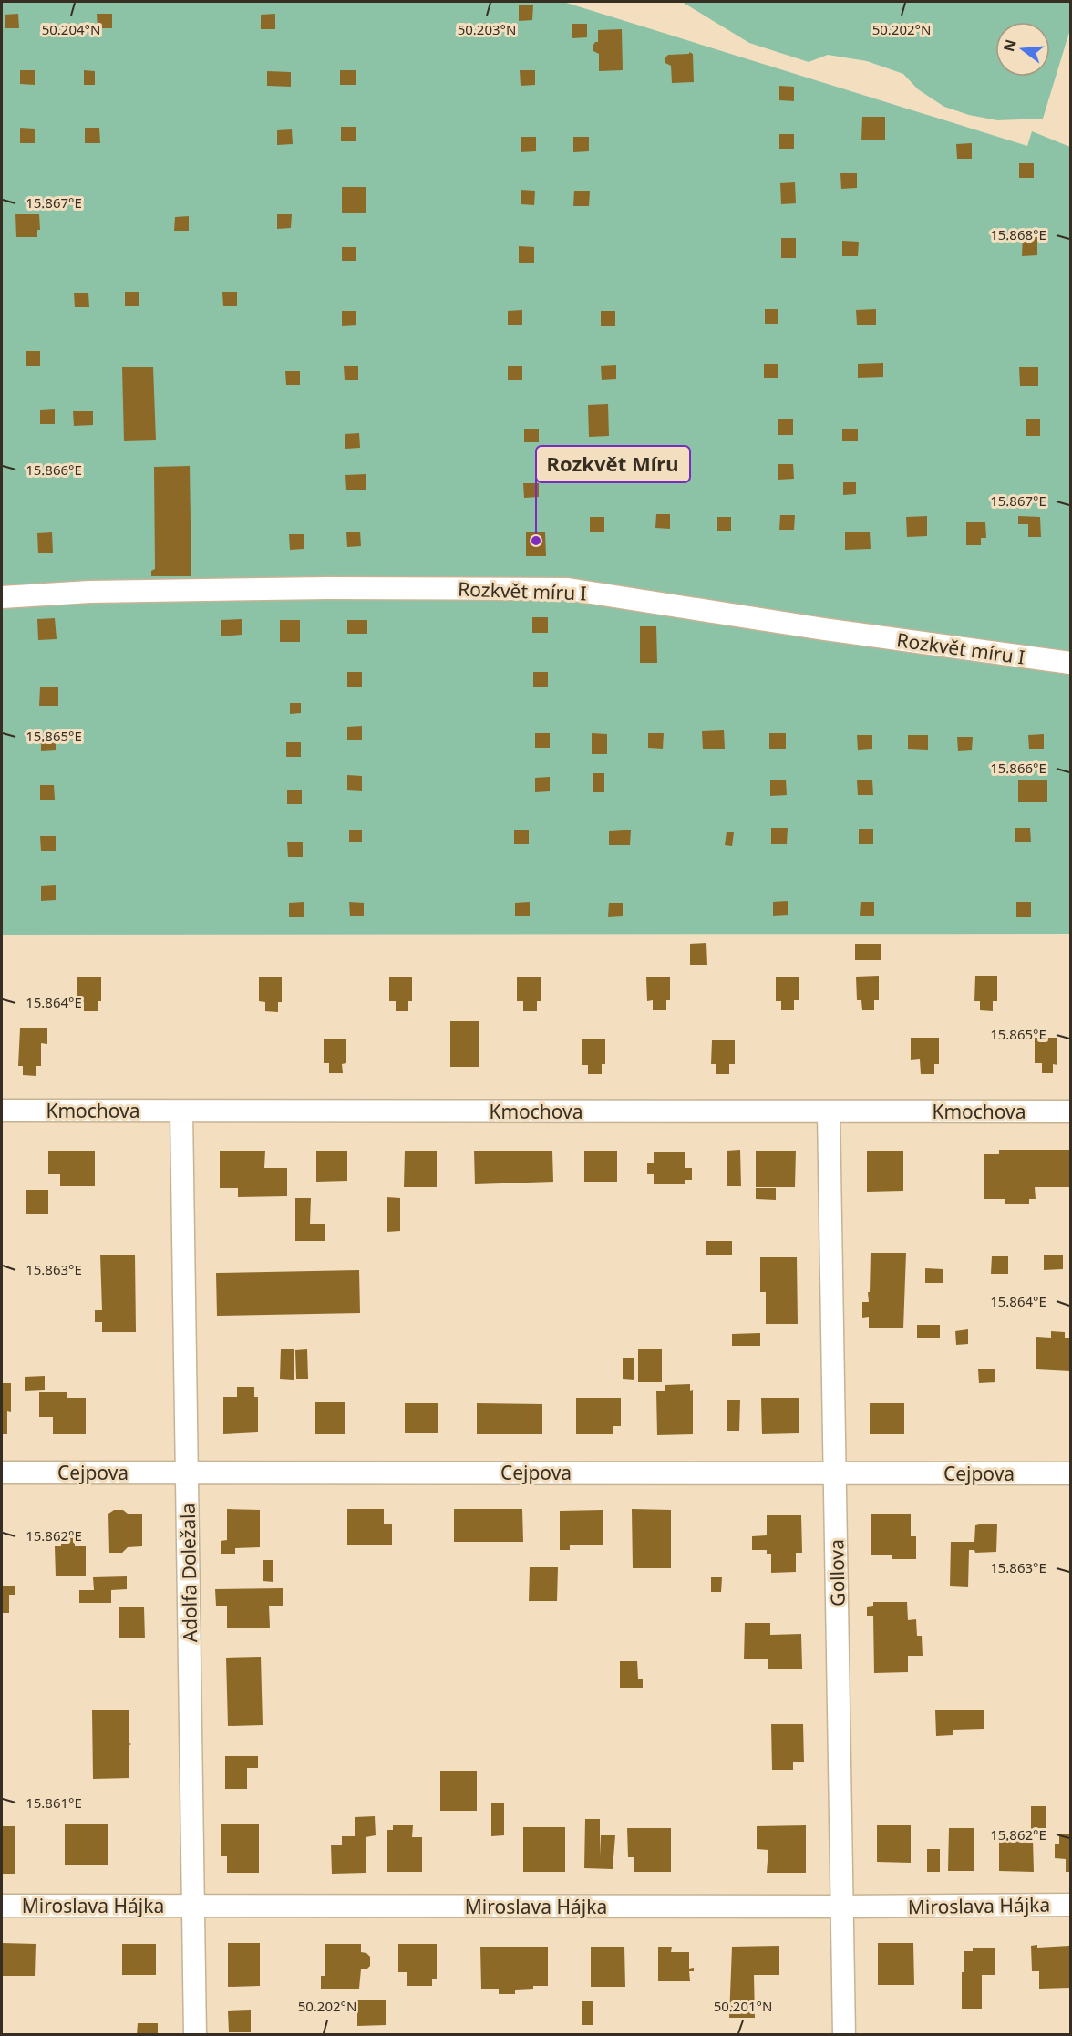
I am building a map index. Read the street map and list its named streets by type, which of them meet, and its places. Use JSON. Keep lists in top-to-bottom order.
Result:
{
  "streets": {
    "street": [
      "Rozkvět míru I",
      "Kmochova",
      "Cejpova",
      "Adolfa Doležala",
      "Gollova",
      "Miroslava Hájka"
    ]
  },
  "crossings": [
    ["Kmochova", "Adolfa Doležala"],
    ["Kmochova", "Gollova"],
    ["Cejpova", "Adolfa Doležala"],
    ["Cejpova", "Gollova"],
    ["Adolfa Doležala", "Miroslava Hájka"],
    ["Gollova", "Miroslava Hájka"]
  ],
  "places": ["Rozkvět Míru"],
  "north": "left",
  "coordinates": [
    "50.204°N",
    "50.203°N",
    "50.202°N",
    "15.867°E",
    "15.868°E",
    "15.866°E",
    "15.865°E",
    "15.864°E",
    "15.863°E",
    "15.862°E",
    "15.861°E",
    "50.201°N"
  ]
}
